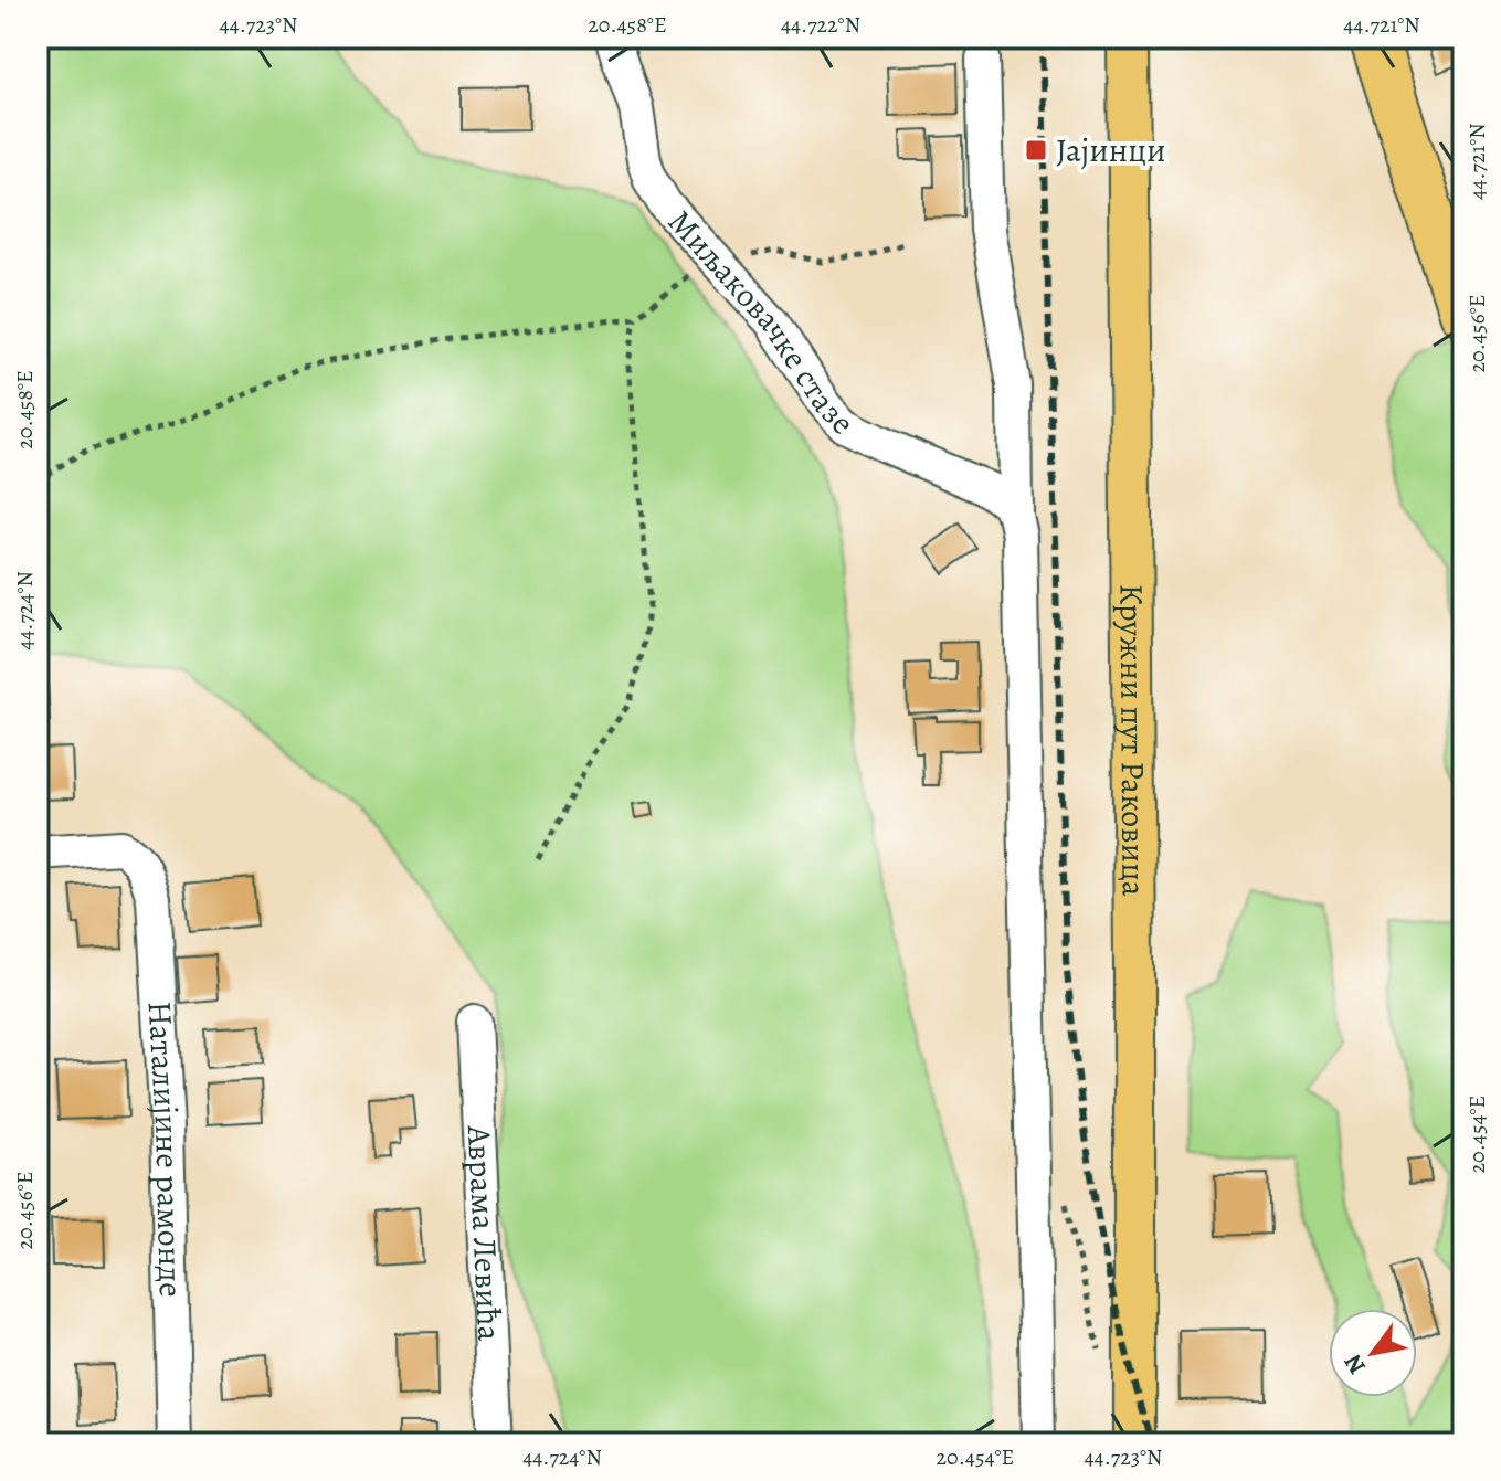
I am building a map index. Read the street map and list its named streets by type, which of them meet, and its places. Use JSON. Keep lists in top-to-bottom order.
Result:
{
  "streets": {
    "main road": ["Кружни пут Раковица"],
    "street": ["Миљаковачке стазе", "Наталијине рамонде", "Аврама Левића"]
  },
  "places": {
    "transit": ["Јајинци"]
  },
  "north": "bottom left",
  "coordinates": [
    "44.723°N",
    "20.458°E",
    "44.722°N",
    "44.721°N",
    "20.456°E",
    "44.724°N",
    "20.454°E"
  ]
}
